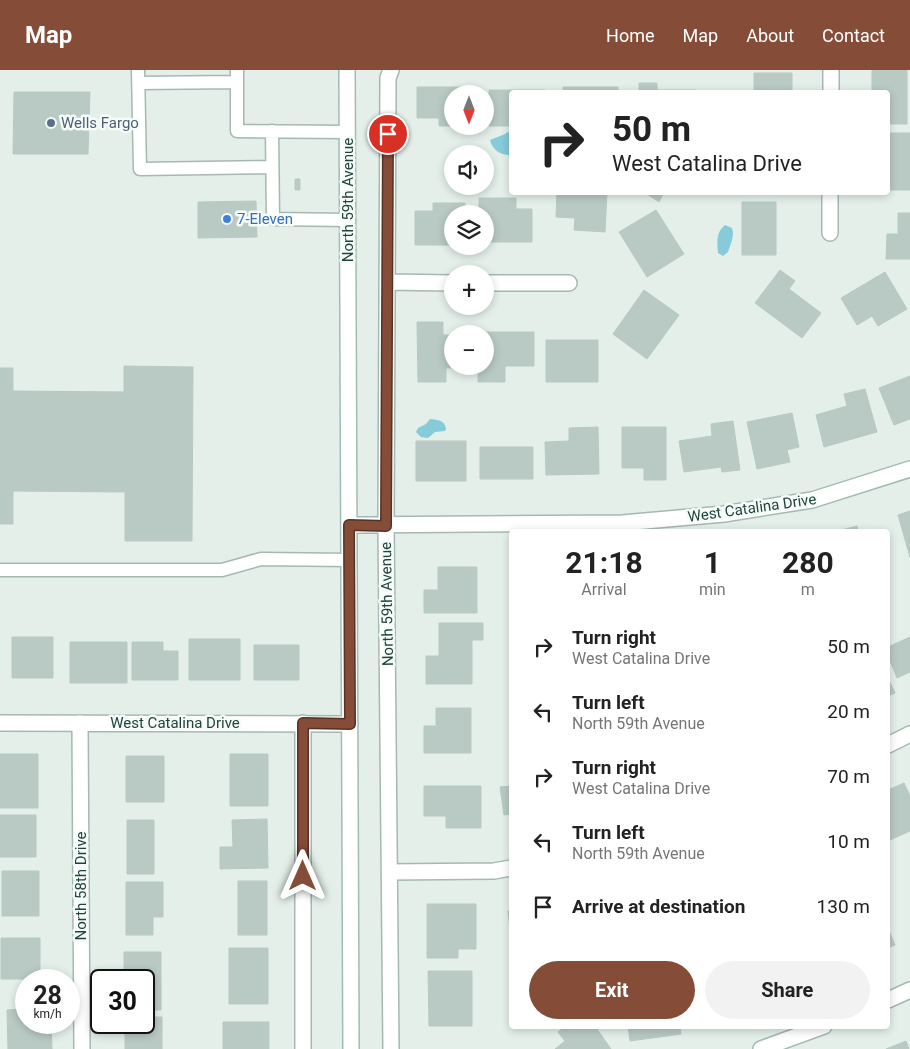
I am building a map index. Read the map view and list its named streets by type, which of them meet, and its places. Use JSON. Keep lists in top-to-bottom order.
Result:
{
  "streets": {
    "street": ["North 59th Avenue", "West Catalina Drive", "North 58th Drive"]
  },
  "crossings": [
    ["North 59th Avenue", "West Catalina Drive"],
    ["West Catalina Drive", "North 58th Drive"]
  ],
  "places": ["Wells Fargo", "7-Eleven"],
  "north": "bottom",
  "page": {
    "header": "Map",
    "nav": [
      "Home",
      "Map",
      "About",
      "Contact"
    ],
    "map_buttons": ["+", "−"],
    "turn": ["50 m", "West Catalina Drive"],
    "eta": [
      "21:18",
      "Arrival",
      "1",
      "min",
      "280",
      "m"
    ],
    "list": [
      {
        "name": "Turn right",
        "note": "West Catalina Drive",
        "value": "50 m"
      },
      {
        "name": "Turn left",
        "note": "North 59th Avenue",
        "value": "20 m"
      },
      {
        "name": "Turn right",
        "note": "West Catalina Drive",
        "value": "70 m"
      },
      {
        "name": "Turn left",
        "note": "North 59th Avenue",
        "value": "10 m"
      },
      {
        "name": "Arrive at destination",
        "value": "130 m"
      }
    ],
    "buttons": ["Exit", "Share"],
    "speed": "28 km/h",
    "limit": "30"
  }
}
